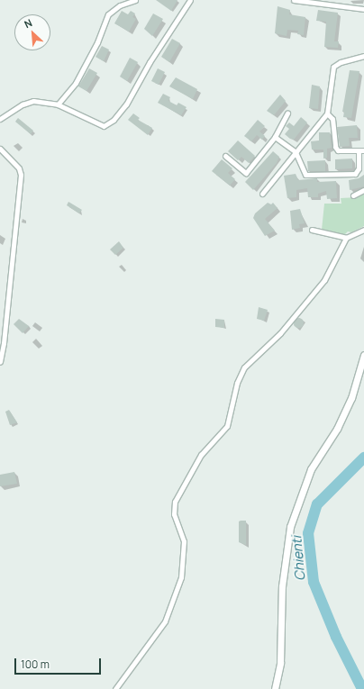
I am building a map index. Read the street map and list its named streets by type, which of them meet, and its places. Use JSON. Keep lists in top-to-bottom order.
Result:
{
  "water": ["Chienti"],
  "scale_bar": "100 m",
  "north": "top left"
}
